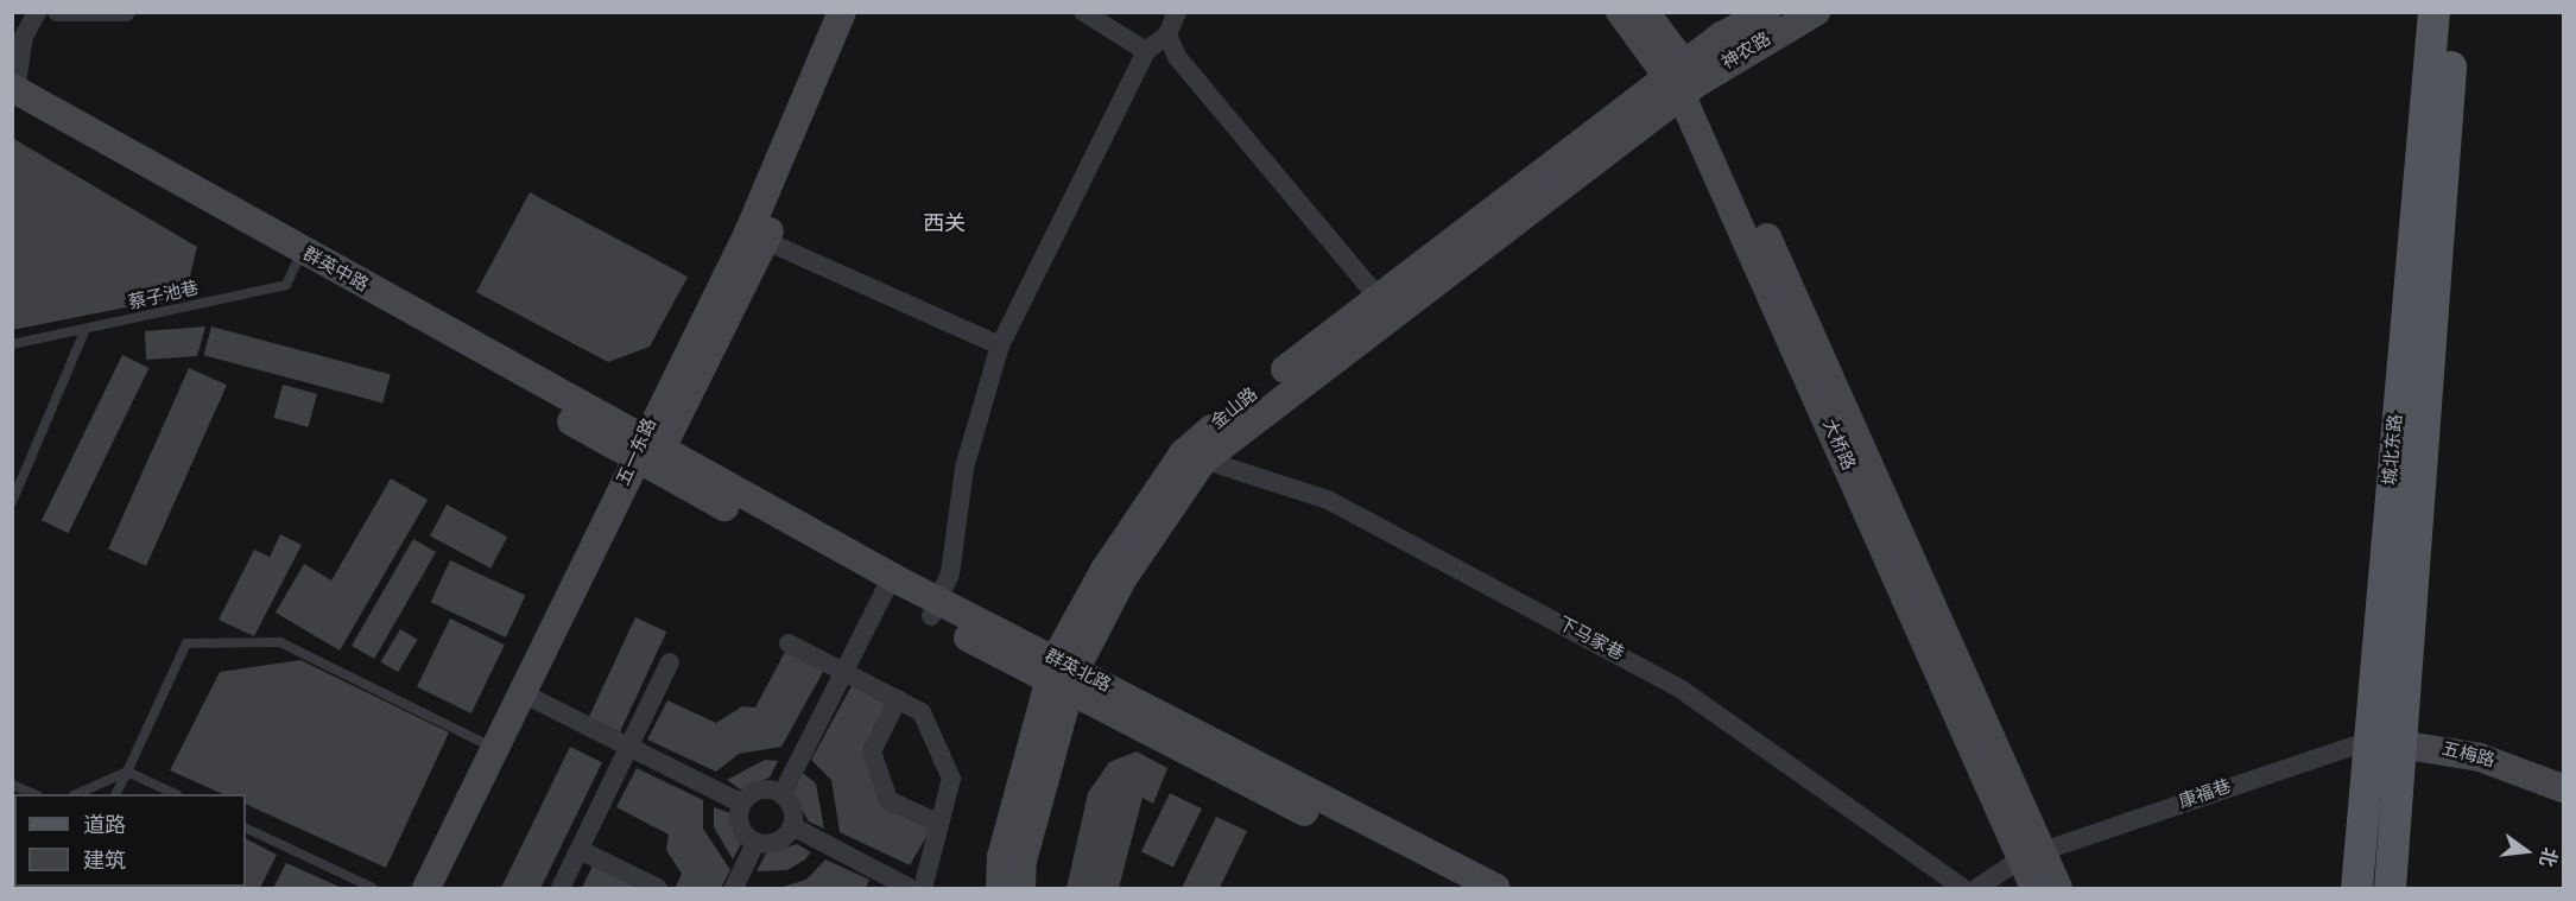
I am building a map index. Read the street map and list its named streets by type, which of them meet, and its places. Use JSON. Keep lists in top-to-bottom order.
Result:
{
  "streets": {
    "main road": ["城北东路"],
    "street": [
      "神农路",
      "群英中路",
      "金山路",
      "大桥路",
      "五一东路",
      "下马家巷",
      "群英北路",
      "五梅路",
      "康福巷"
    ],
    "lane": ["蔡子池巷"]
  },
  "crossings": [
    ["神农路", "金山路"],
    ["神农路", "大桥路"],
    ["群英中路", "蔡子池巷"],
    ["群英中路", "五一东路"],
    ["群英中路", "群英北路"],
    ["金山路", "大桥路"],
    ["金山路", "下马家巷"],
    ["金山路", "群英北路"],
    ["大桥路", "康福巷"],
    ["城北东路", "五梅路"],
    ["城北东路", "康福巷"],
    ["五一东路", "群英北路"],
    ["五梅路", "康福巷"]
  ],
  "districts": ["西关"],
  "legend": ["道路", "建筑"],
  "north": "right"
}
